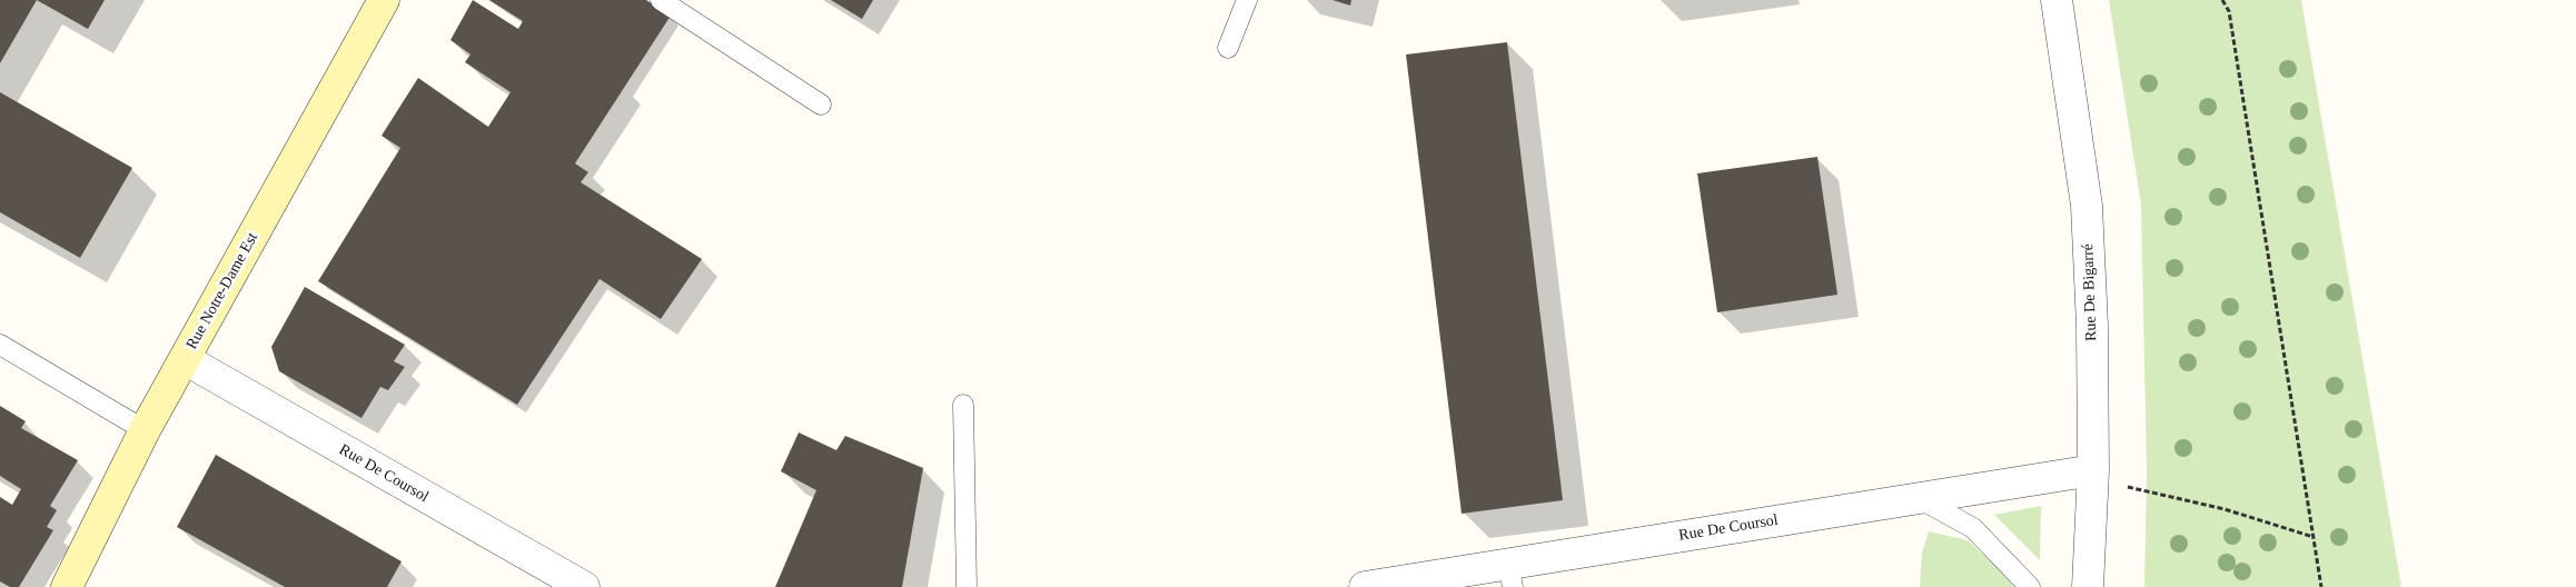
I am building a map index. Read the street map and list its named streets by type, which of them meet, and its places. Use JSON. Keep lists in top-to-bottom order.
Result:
{
  "streets": {
    "street": ["Rue Notre-Dame Est", "Rue De Bigarré", "Rue De Coursol"]
  },
  "crossings": [
    ["Rue Notre-Dame Est", "Rue De Coursol"],
    ["Rue De Bigarré", "Rue De Coursol"]
  ]
}
